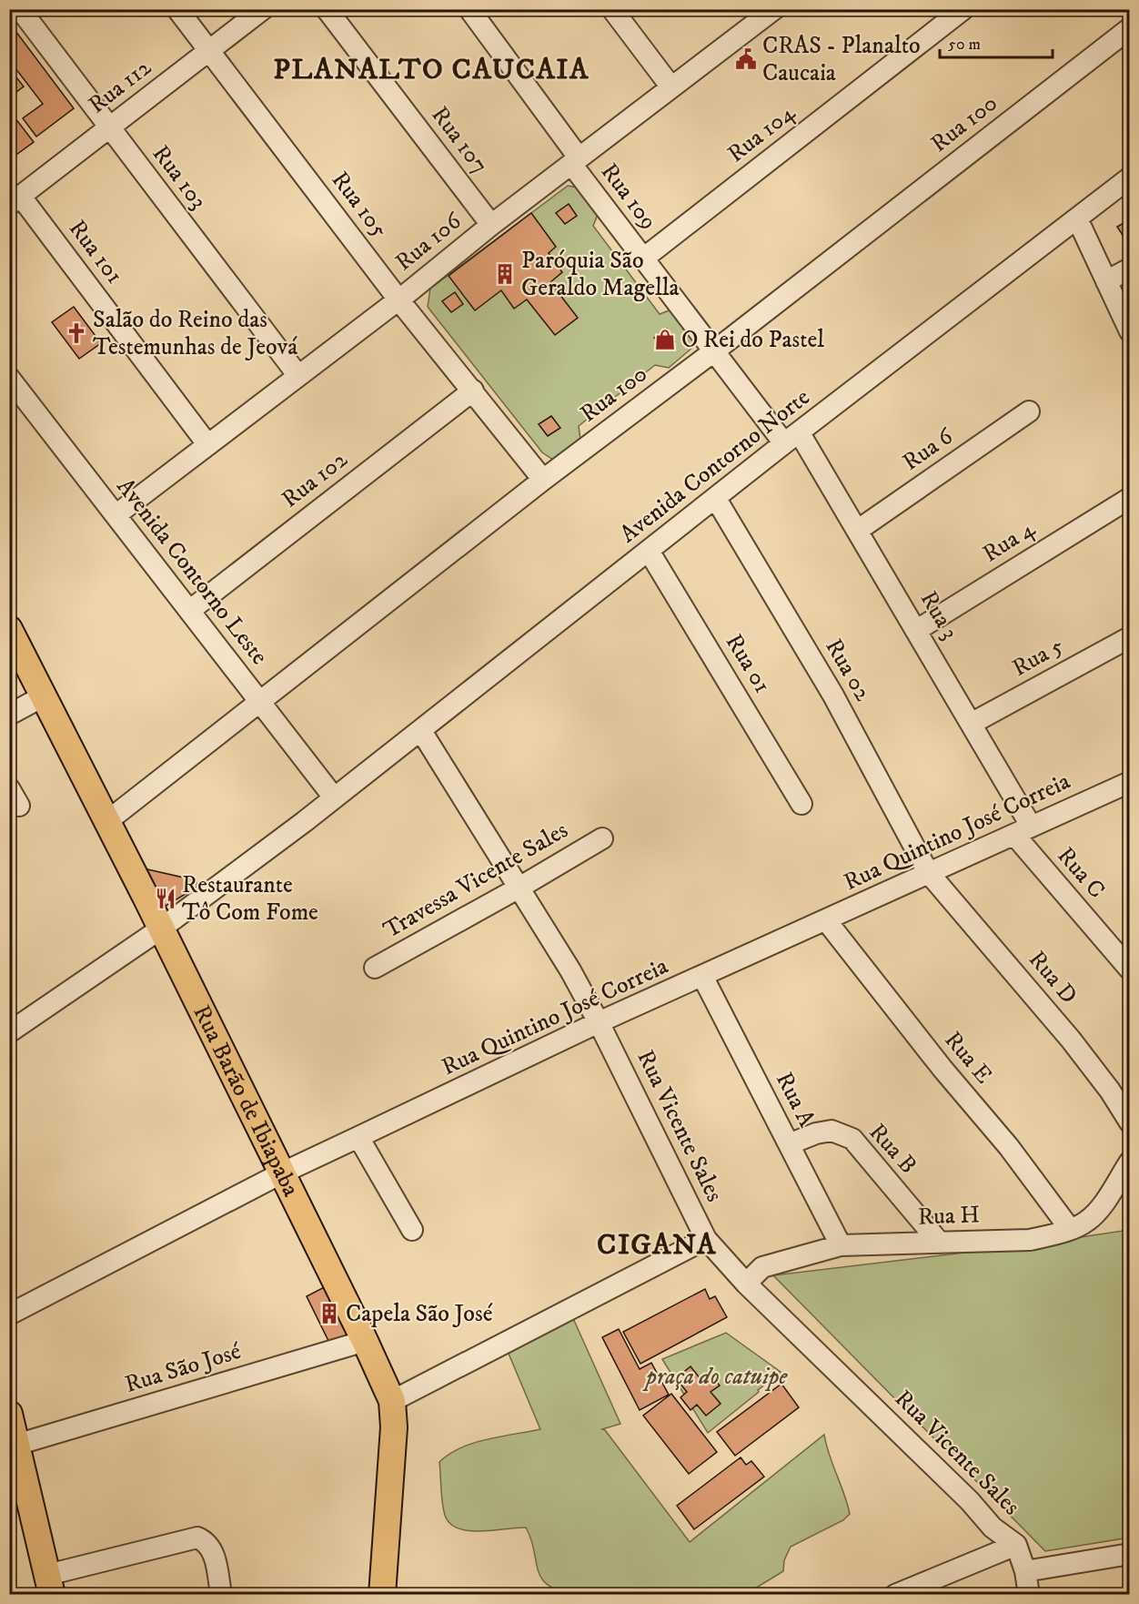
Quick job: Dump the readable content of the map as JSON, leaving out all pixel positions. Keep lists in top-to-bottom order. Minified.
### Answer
{"streets":{"main road":["Rua Barão de Ibiapaba"],"street":["Rua 112","Rua 100","Rua 104","Rua 107","Rua 103","Rua 109","Rua 105","Rua 106","Rua 101","Rua 6","Avenida Contorno Norte","Rua 102","Rua 4","Avenida Contorno Leste","Rua 3","Rua 5","Rua 01","Rua 02","Rua Quintino José Correia","Rua C","Travessa Vicente Sales","Rua D","Rua E","Rua A","Rua Vicente Sales","Rua B","Rua H","Rua São José"]},"crossings":[["Rua 112","Rua 103"],["Rua 112","Rua 105"],["Rua 112","Rua 101"],["Rua 100","Rua 109"],["Rua 100","Rua 105"],["Rua 100","Avenida Contorno Leste"],["Rua 100","Rua Barão de Ibiapaba"],["Rua 104","Rua 109"],["Rua 107","Rua 106"],["Rua 103","Rua 106"],["Rua 109","Rua 106"],["Rua 109","Avenida Contorno Norte"],["Rua 109","Rua 3"],["Rua 105","Rua 106"],["Rua 105","Rua 102"],["Rua 106","Rua 101"],["Rua 106","Avenida Contorno Leste"],["Rua 6","Rua 3"],["Avenida Contorno Norte","Avenida Contorno Leste"],["Avenida Contorno Norte","Rua 3"],["Avenida Contorno Norte","Rua 01"],["Avenida Contorno Norte","Rua 02"],["Avenida Contorno Norte","Rua Barão de Ibiapaba"],["Avenida Contorno Norte","Rua Vicente Sales"],["Rua 102","Avenida Contorno Leste"],["Rua 4","Rua 3"],["Rua 3","Rua 5"],["Rua 3","Rua Quintino José Correia"],["Rua 3","Rua C"],["Rua 02","Rua Quintino José Correia"],["Rua 02","Rua D"],["Rua Quintino José Correia","Rua C"],["Rua Quintino José Correia","Rua D"],["Rua Quintino José Correia","Rua E"],["Rua Quintino José Correia","Rua A"],["Rua Quintino José Correia","Rua Barão de Ibiapaba"],["Rua Quintino José Correia","Rua Vicente Sales"],["Travessa Vicente Sales","Rua Vicente Sales"],["Rua E","Rua H"],["Rua A","Rua B"],["Rua A","Rua H"],["Rua Barão de Ibiapaba","Rua São José"],["Rua Vicente Sales","Rua H"],["Rua B","Rua H"]],"districts":["PLANALTO CAUCAIA","CIGANA"],"parks":["praça do catuipe"],"places":{"public building":["CRAS - Planalto Caucaia"],"building":["Paróquia São Geraldo Magella","Capela São José"],"church":["Salão do Reino das Testemunhas de Jeová"],"shop":["O Rei do Pastel"],"restaurant":["Restaurante Tô Com Fome"]},"scale_bar":"50 m"}
